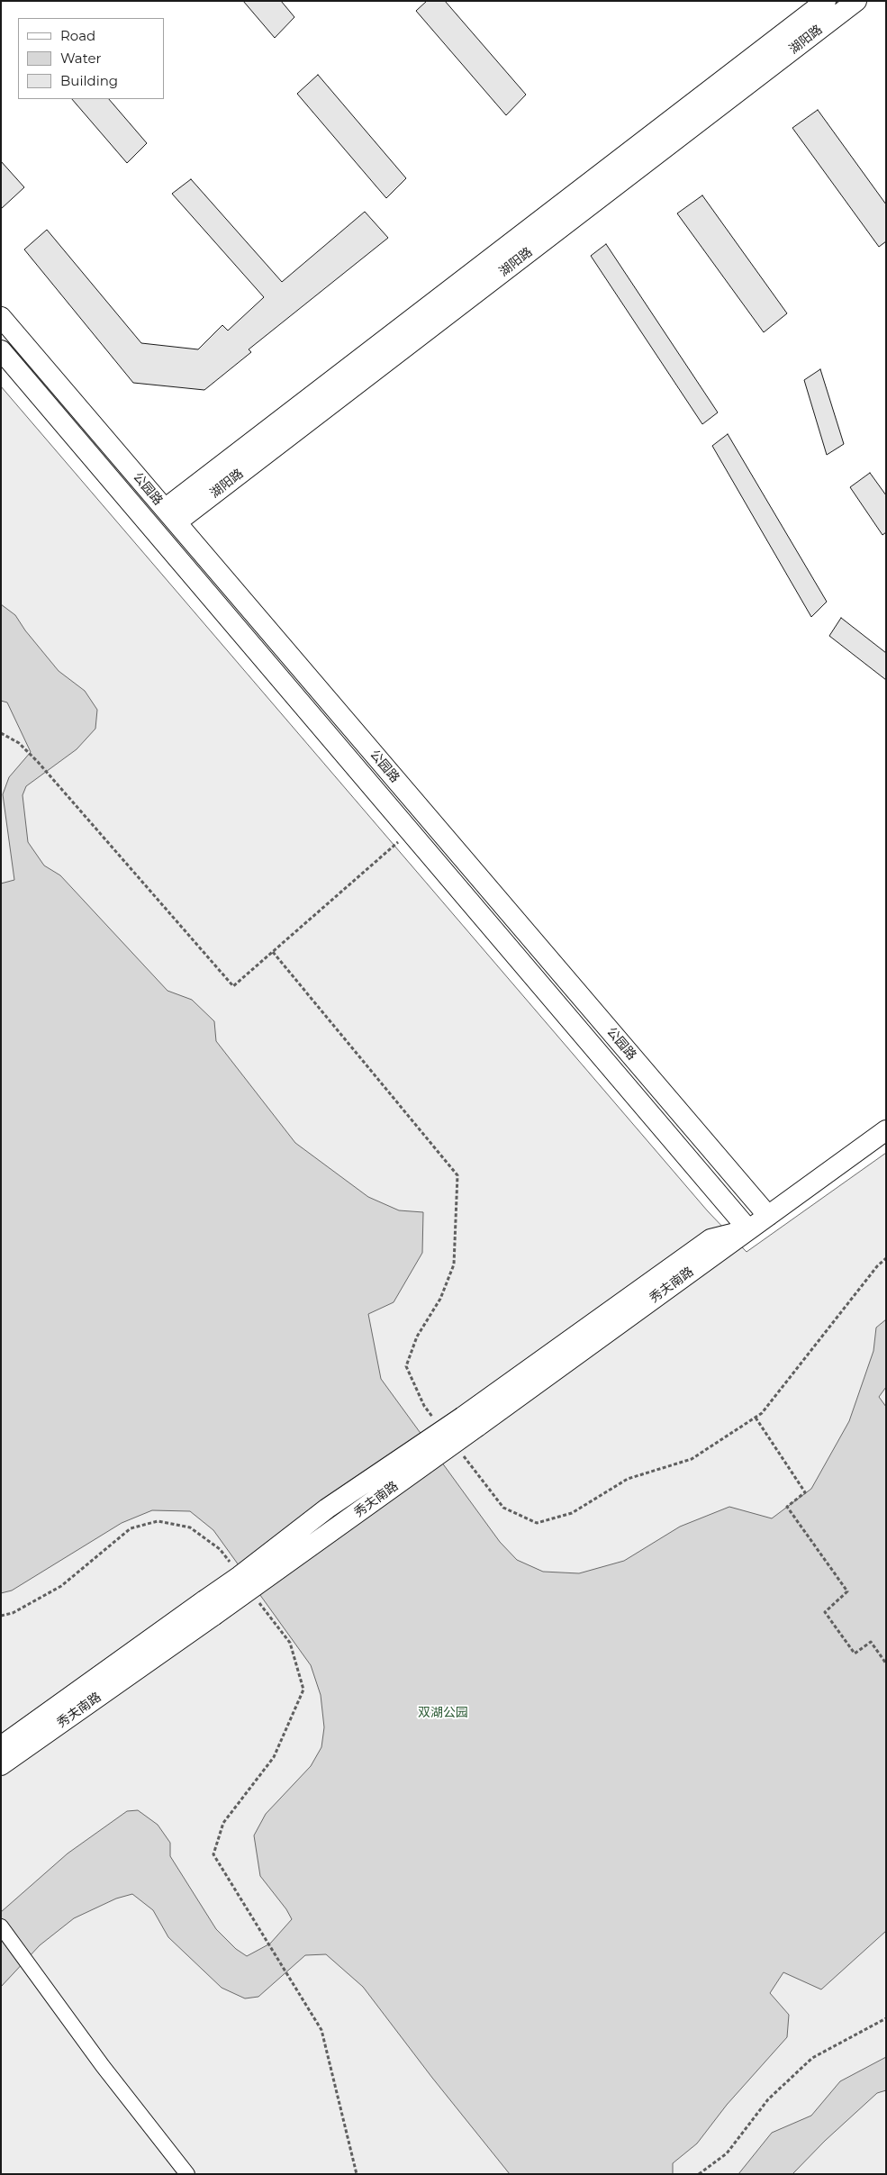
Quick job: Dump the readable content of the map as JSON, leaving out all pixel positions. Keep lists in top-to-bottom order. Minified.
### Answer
{"streets":{"street":["湖阳路","公园路","秀夫南路"]},"crossings":[["湖阳路","公园路"],["公园路","秀夫南路"]],"parks":["双湖公园"],"legend":["Road","Water","Building"]}
